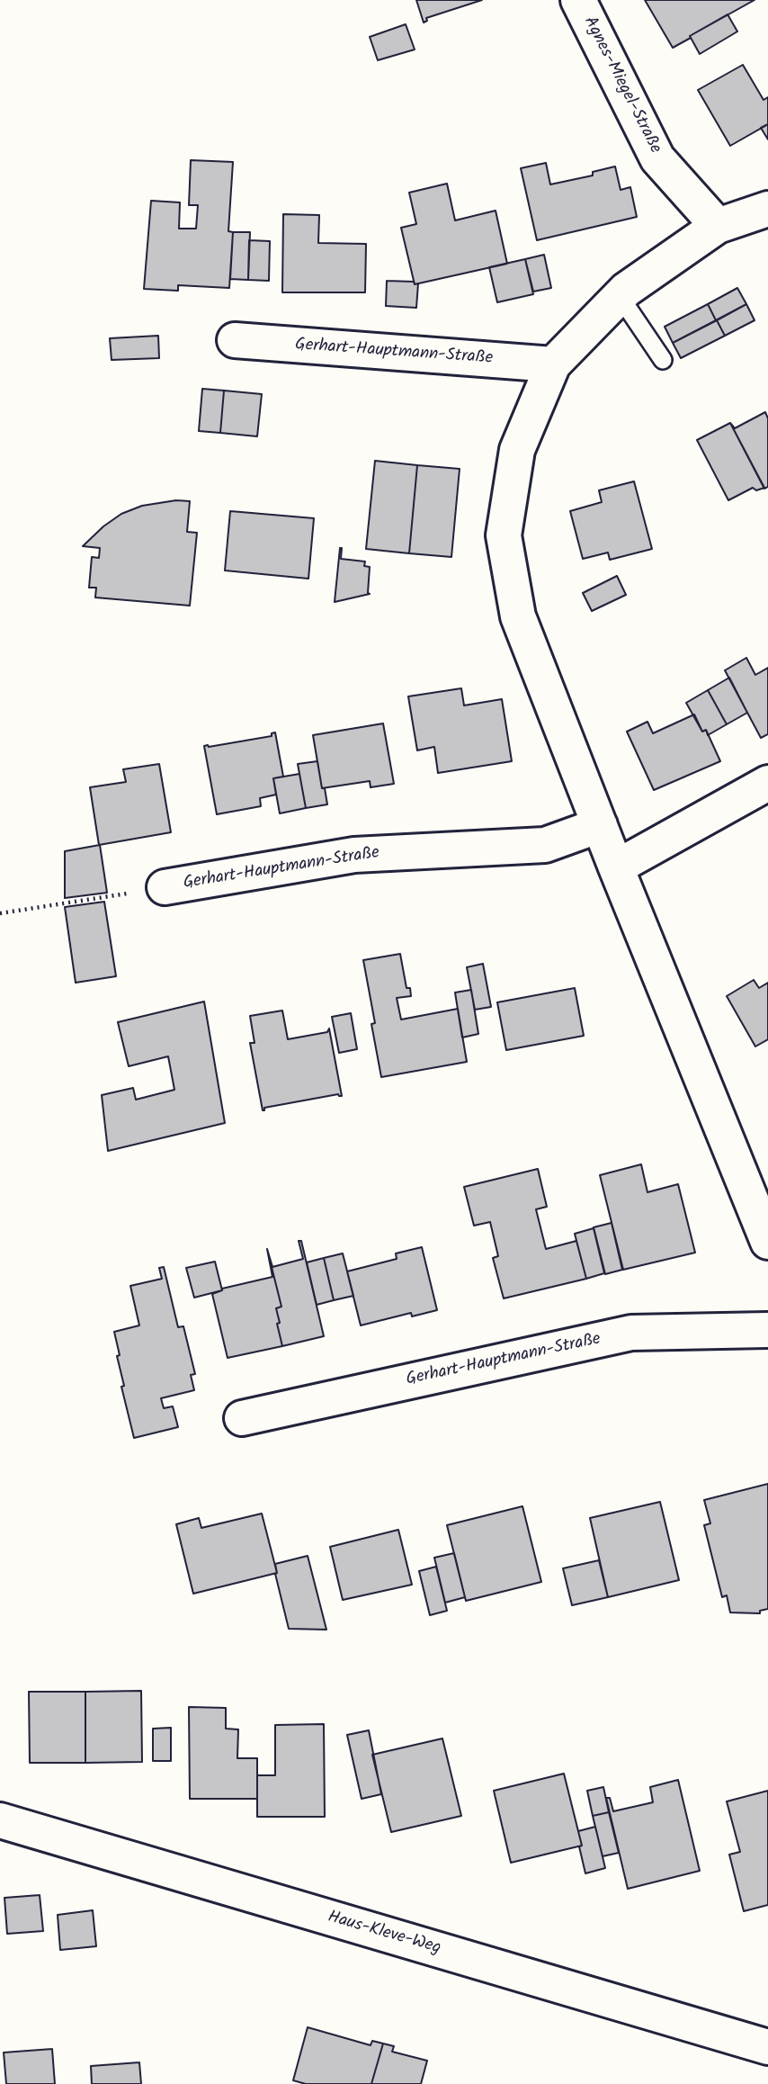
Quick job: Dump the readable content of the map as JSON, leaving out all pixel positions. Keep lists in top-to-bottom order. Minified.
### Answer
{"streets":{"street":["Agnes-Miegel-Straße","Gerhart-Hauptmann-Straße","Haus-Kleve-Weg"]}}
